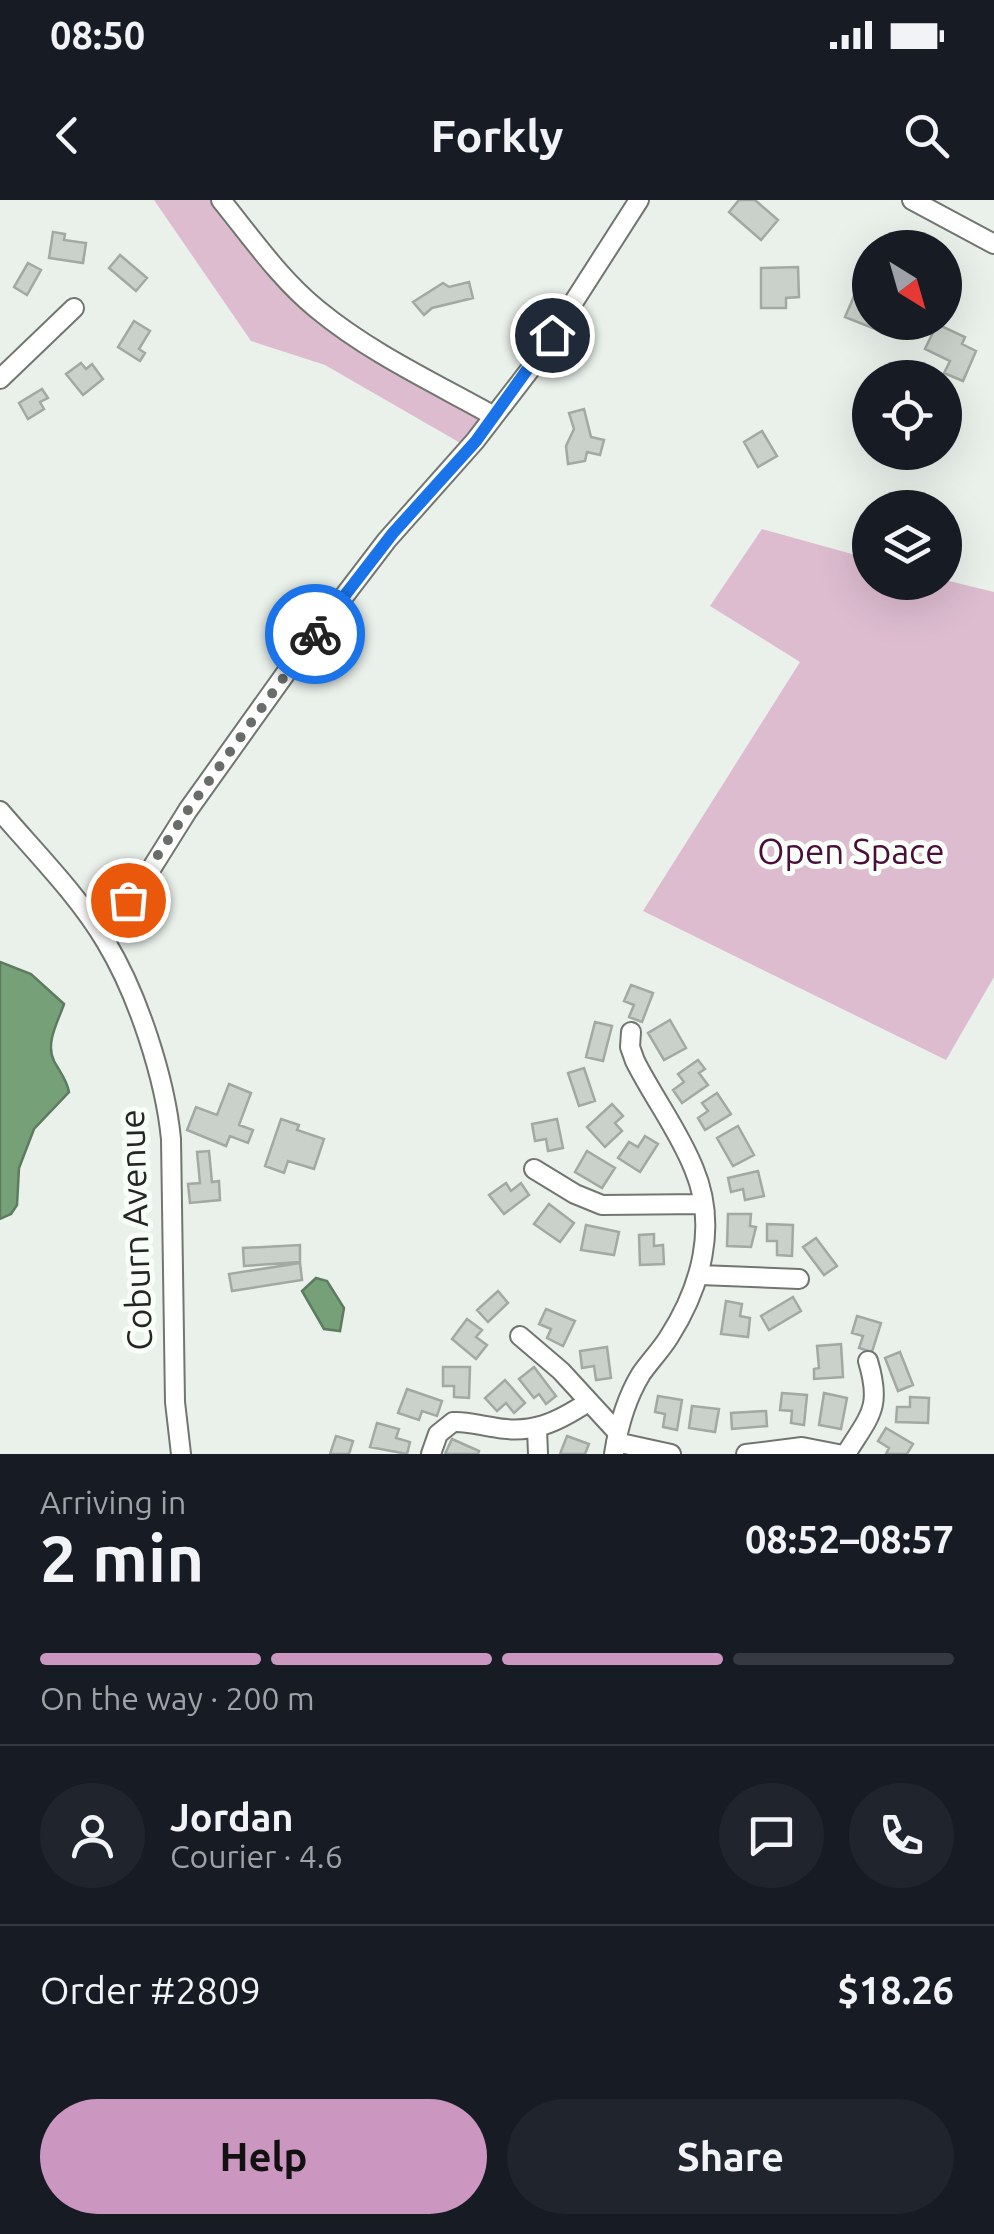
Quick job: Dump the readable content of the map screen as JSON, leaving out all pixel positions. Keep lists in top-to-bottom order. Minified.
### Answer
{"streets":{"street":["Coburn Avenue"]},"parks":["Open Space"],"north":"bottom right","page":{"status":"08:50","header":"Forkly","heading":["2 min","Arriving in","08:52–08:57"],"panel":["Jordan","Courier · 4.6","Order #2809","$18.26"],"bar":"On the way · 200 m","buttons":["Help","Share"]}}
